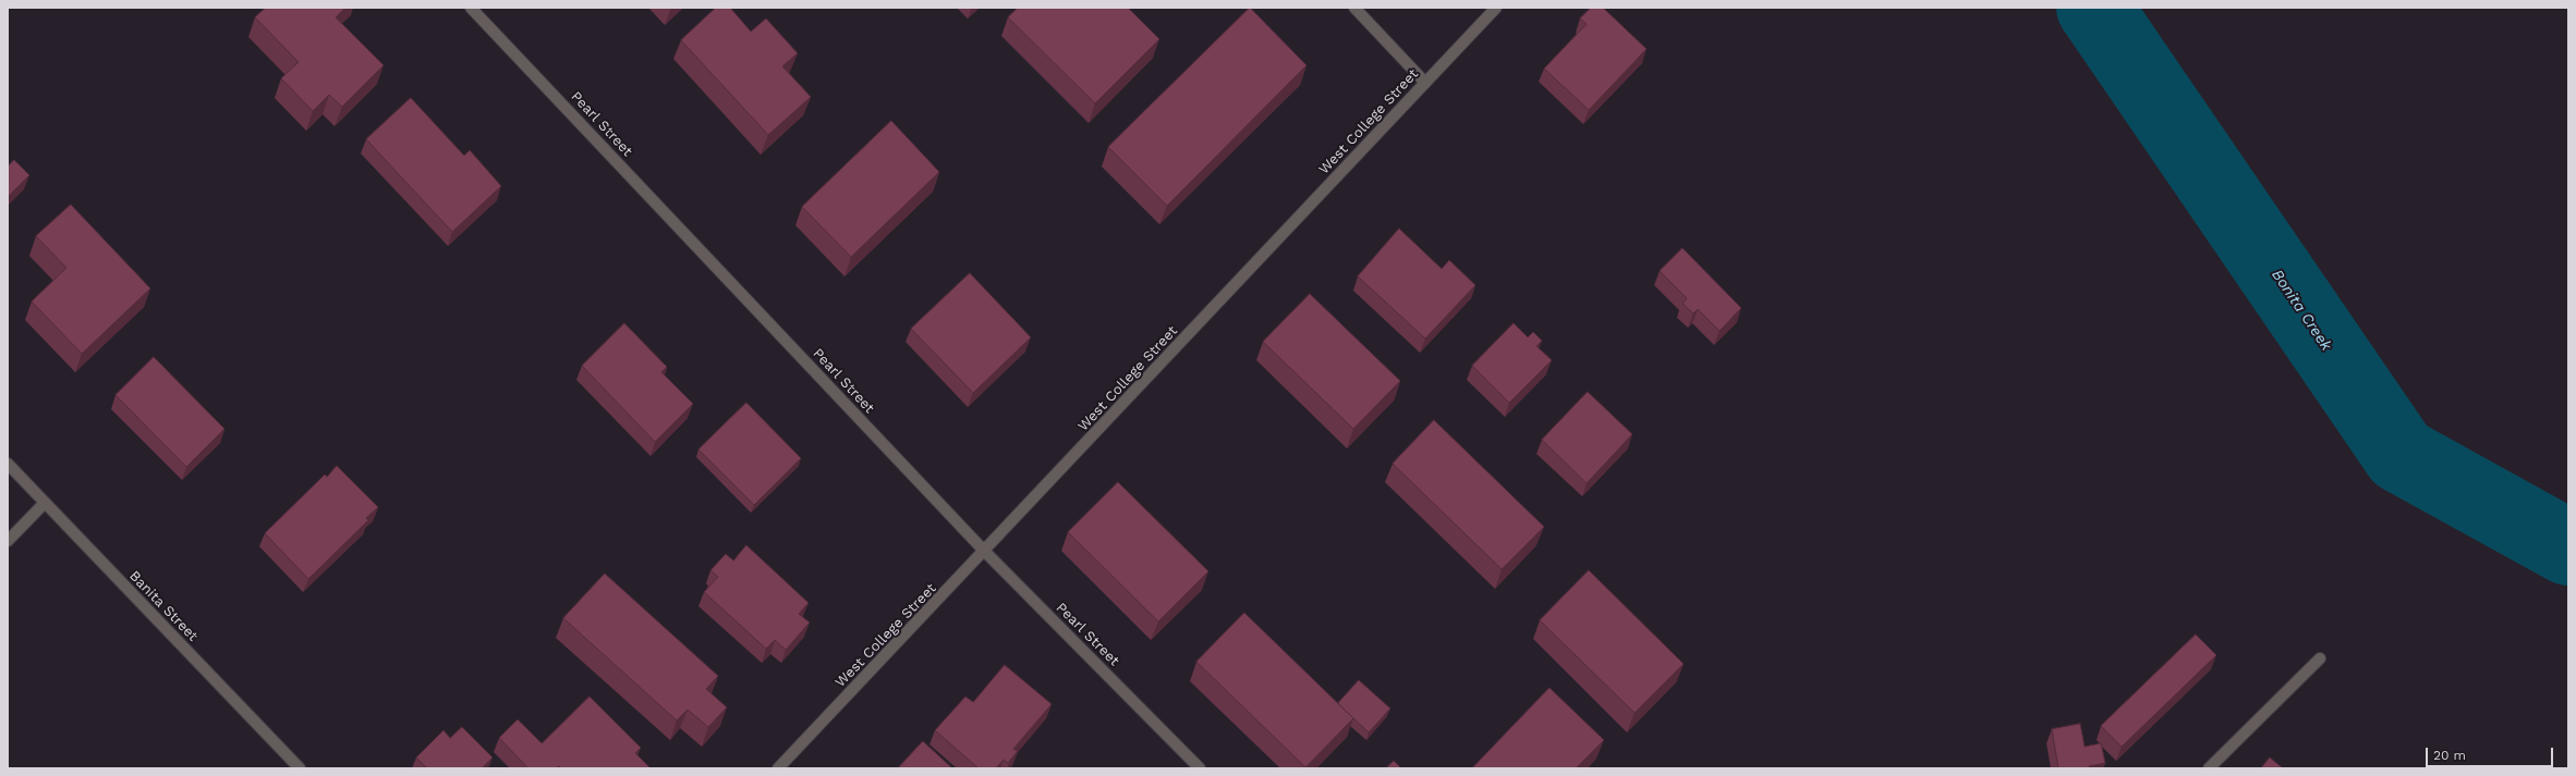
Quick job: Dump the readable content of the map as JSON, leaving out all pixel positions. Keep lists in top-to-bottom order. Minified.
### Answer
{"streets":{"street":["West College Street","Pearl Street","Banita Street"]},"crossings":[["West College Street","Pearl Street"]],"water":["Bonita Creek"],"scale_bar":"20 m"}
